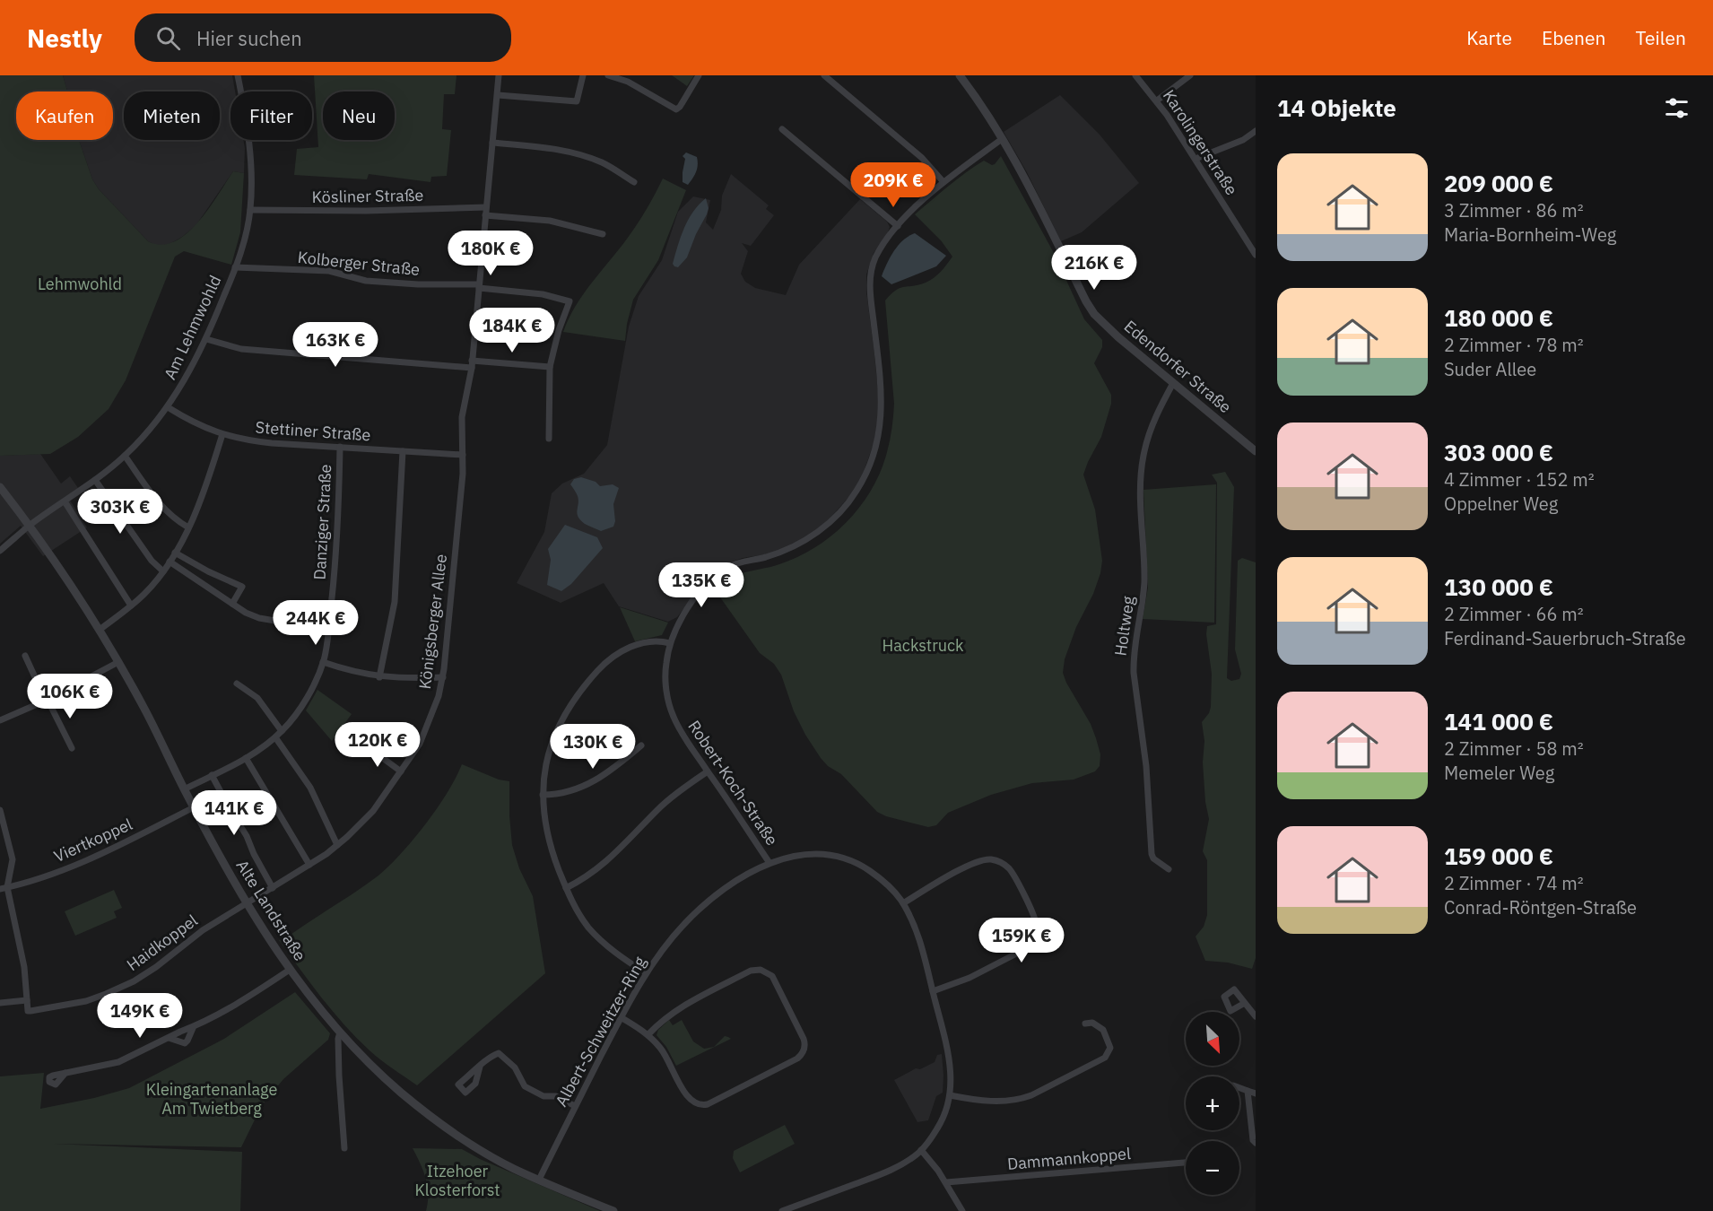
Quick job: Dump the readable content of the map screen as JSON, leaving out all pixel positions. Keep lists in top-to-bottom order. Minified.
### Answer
{"streets":{"street":["Karolingerstraße","Kösliner Straße","Kolberger Straße","Am Lehmwohld","Edendorfer Straße","Stettiner Straße","Danziger Straße","Königsberger Allee","Holtweg","Robert-Koch-Straße","Viertkoppel","Alte Landstraße","Haidkoppel","Albert-Schweitzer-Ring","Dammannkoppel"]},"crossings":[["Kösliner Straße","Am Lehmwohld"],["Kösliner Straße","Königsberger Allee"],["Kolberger Straße","Am Lehmwohld"],["Kolberger Straße","Königsberger Allee"],["Am Lehmwohld","Stettiner Straße"],["Am Lehmwohld","Alte Landstraße"],["Edendorfer Straße","Holtweg"],["Edendorfer Straße","Robert-Koch-Straße"],["Stettiner Straße","Danziger Straße"],["Stettiner Straße","Königsberger Allee"],["Danziger Straße","Alte Landstraße"],["Königsberger Allee","Alte Landstraße"],["Königsberger Allee","Haidkoppel"],["Robert-Koch-Straße","Albert-Schweitzer-Ring"],["Viertkoppel","Alte Landstraße"],["Alte Landstraße","Haidkoppel"],["Alte Landstraße","Albert-Schweitzer-Ring"]],"parks":["Lehmwohld","Hackstruck","Kleingartenanlage Am Twietberg","Itzehoer Klosterforst"],"north":"bottom right","page":{"header":"Nestly","search":"Hier suchen","nav":["Karte","Ebenen","Teilen"],"heading":"14 Objekte","chip":["Kaufen","Mieten","Filter","Neu"],"list":[{"name":"209 000 €","note":"3 Zimmer · 86 m² · Maria-Bornheim-Weg"},{"name":"180 000 €","note":"2 Zimmer · 78 m² · Suder Allee"},{"name":"303 000 €","note":"4 Zimmer · 152 m² · Oppelner Weg"},{"name":"130 000 €","note":"2 Zimmer · 66 m² · Ferdinand-Sauerbruch-Straße"},{"name":"141 000 €","note":"2 Zimmer · 58 m² · Memeler Weg"},{"name":"159 000 €","note":"2 Zimmer · 74 m² · Conrad-Röntgen-Straße"}],"price":["209K €","180K €","216K €","184K €","163K €","303K €","135K €","244K €","106K €","120K €","130K €","141K €","159K €","149K €"],"map_buttons":["+","−"]}}
